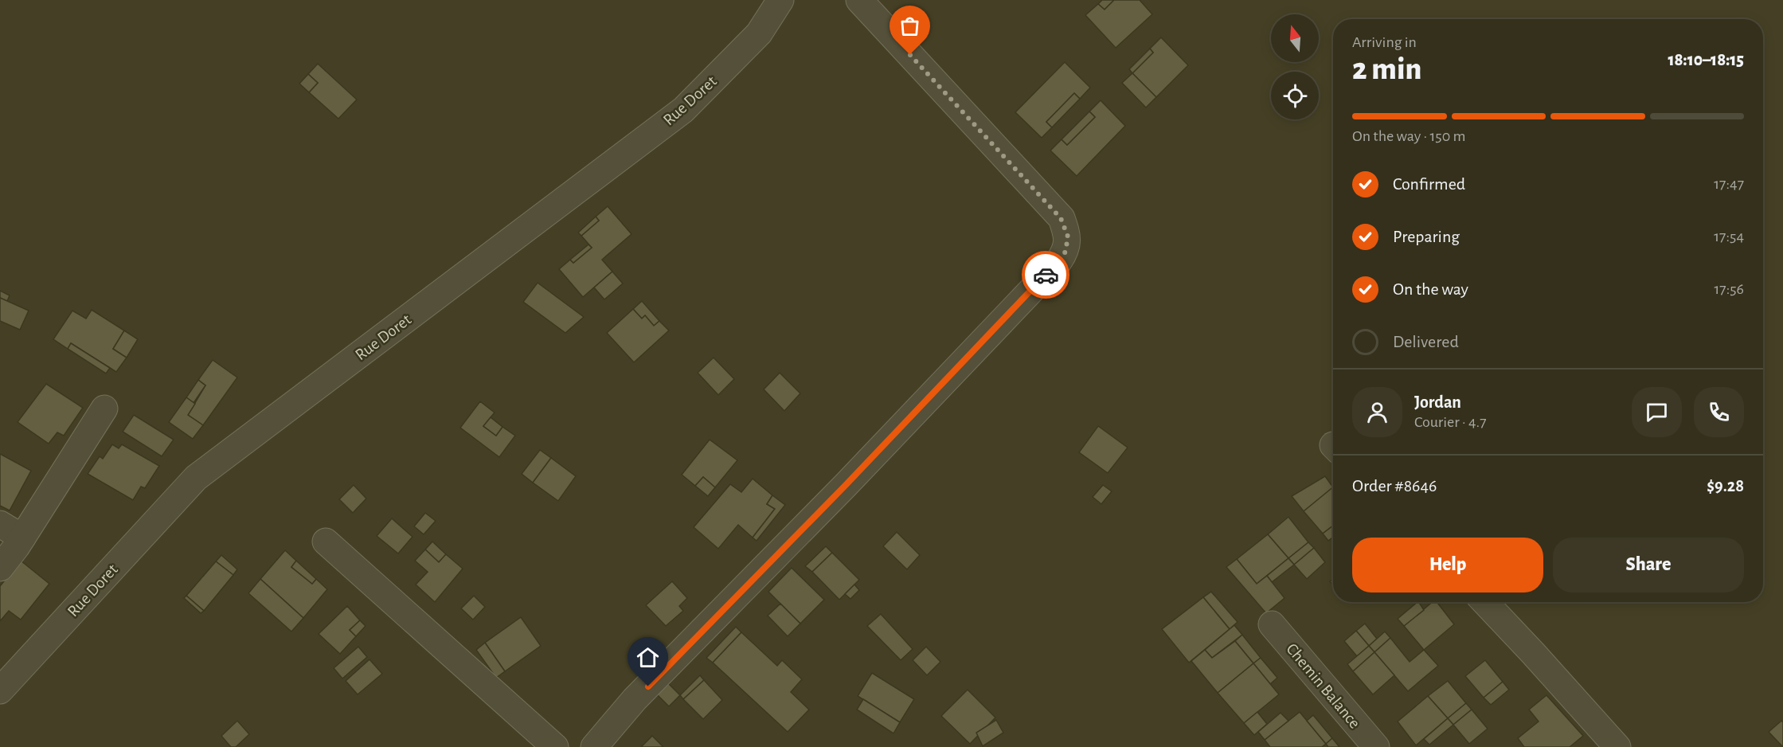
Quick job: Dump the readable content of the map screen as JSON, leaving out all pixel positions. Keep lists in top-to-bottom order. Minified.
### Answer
{"streets":{"street":["Rue Doret","Chemin Balance"]},"north":"top","page":{"heading":["2 min","Arriving in","18:10–18:15"],"panel":["Jordan","Courier · 4.7","Order #8646","$9.28"],"bar":"On the way · 150 m","list":[["Confirmed","17:47"],["Preparing","17:54"],["On the way","17:56"],"Delivered"],"buttons":["Help","Share"]}}
